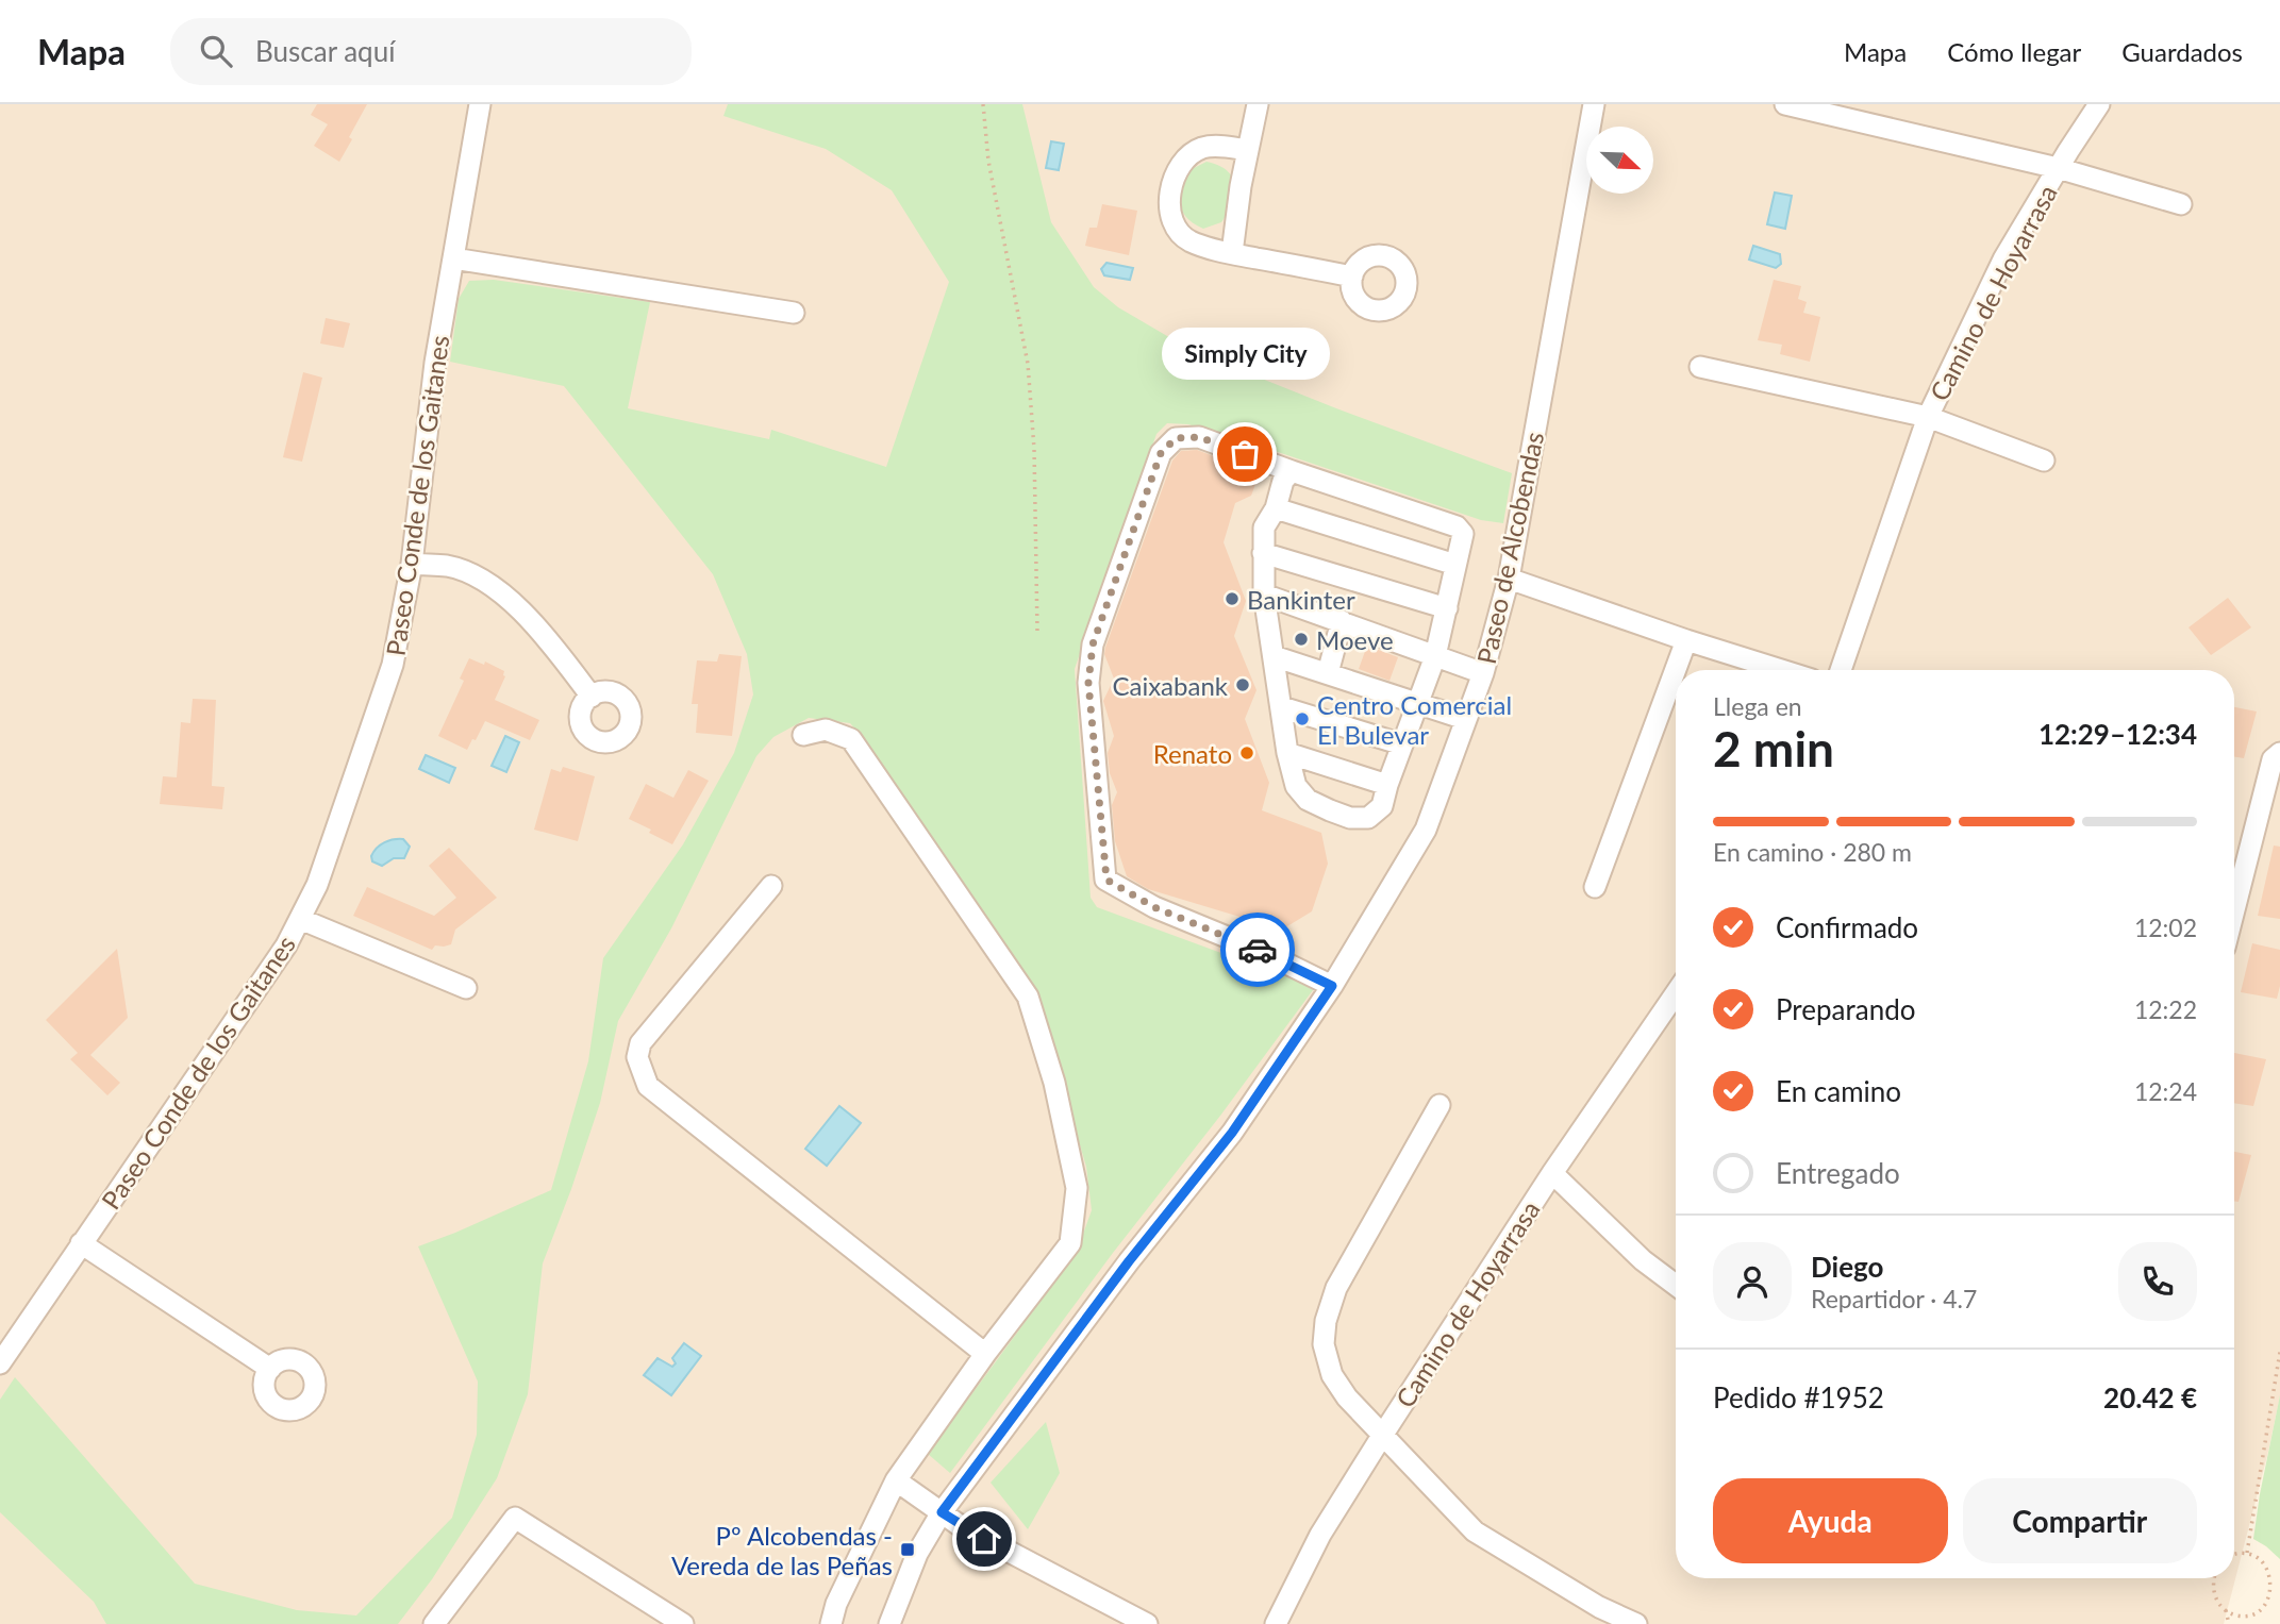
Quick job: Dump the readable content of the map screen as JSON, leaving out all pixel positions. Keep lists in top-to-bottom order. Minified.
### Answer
{"streets":{"street":["Camino de Hoyarrasa","Paseo Conde de los Gaitanes","Paseo de Alcobendas"]},"places":{"other":["Simply City","Bankinter","Moeve","Caixabank","Centro Comercial El Bulevar","Renato"],"transit":["Pº Alcobendas - Vereda de las Peñas"]},"north":"bottom right","page":{"header":"Mapa","search":"Buscar aquí","nav":["Mapa","Cómo llegar","Guardados"],"bubble":"Simply City","heading":["2 min","Llega en","12:29–12:34"],"panel":["Diego","Repartidor · 4.7","Pedido #1952","20.42 €"],"bar":"En camino · 280 m","list":[["Confirmado","12:02"],["Preparando","12:22"],["En camino","12:24"],"Entregado"],"buttons":["Ayuda","Compartir"]}}
